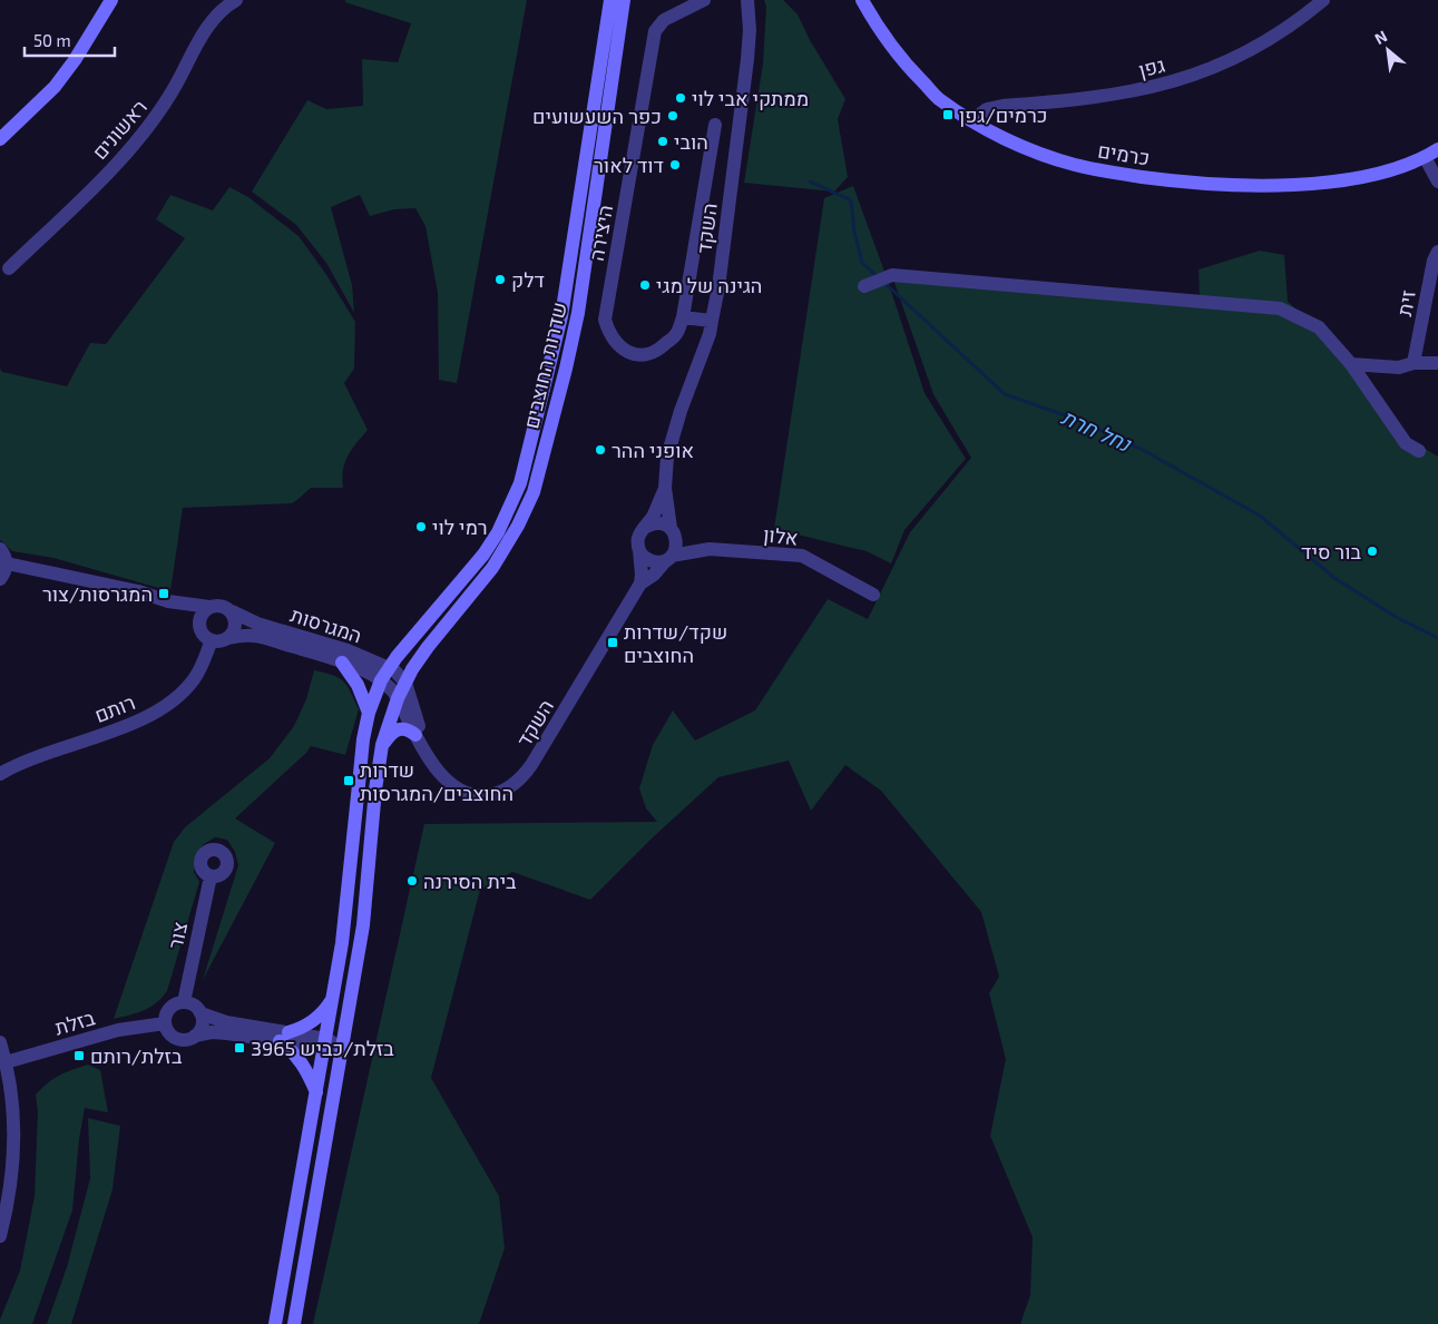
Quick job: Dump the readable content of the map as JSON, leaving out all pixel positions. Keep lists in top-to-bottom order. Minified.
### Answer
{"streets":{"main road":["כרמים","שדרות החוצבים"],"street":["גפן","ראשונים","השקד","היצירה","זית","אלון","המגרסות","רותם","צור","בזלת"]},"crossings":[["גפן","כרמים"],["השקד","שדרות החוצבים"],["השקד","אלון"],["השקד","המגרסות"],["שדרות החוצבים","המגרסות"],["המגרסות","רותם"],["צור","בזלת"]],"water":["נחל חרת"],"places":{"other":["ממתקי אבי לוי","כפר השעשועים","הובי","דוד לאור","דלק","הגינה של מגי","אופני ההר","רמי לוי","בור סיד","בית הסירנה"],"transit":["כרמים/גפן","המגרסות/צור","שקד/שדרות החוצבים","שדרות החוצבים/המגרסות","בזלת/כביש 3965","בזלת/רותם"]},"scale_bar":"50 m","north":"top left"}
